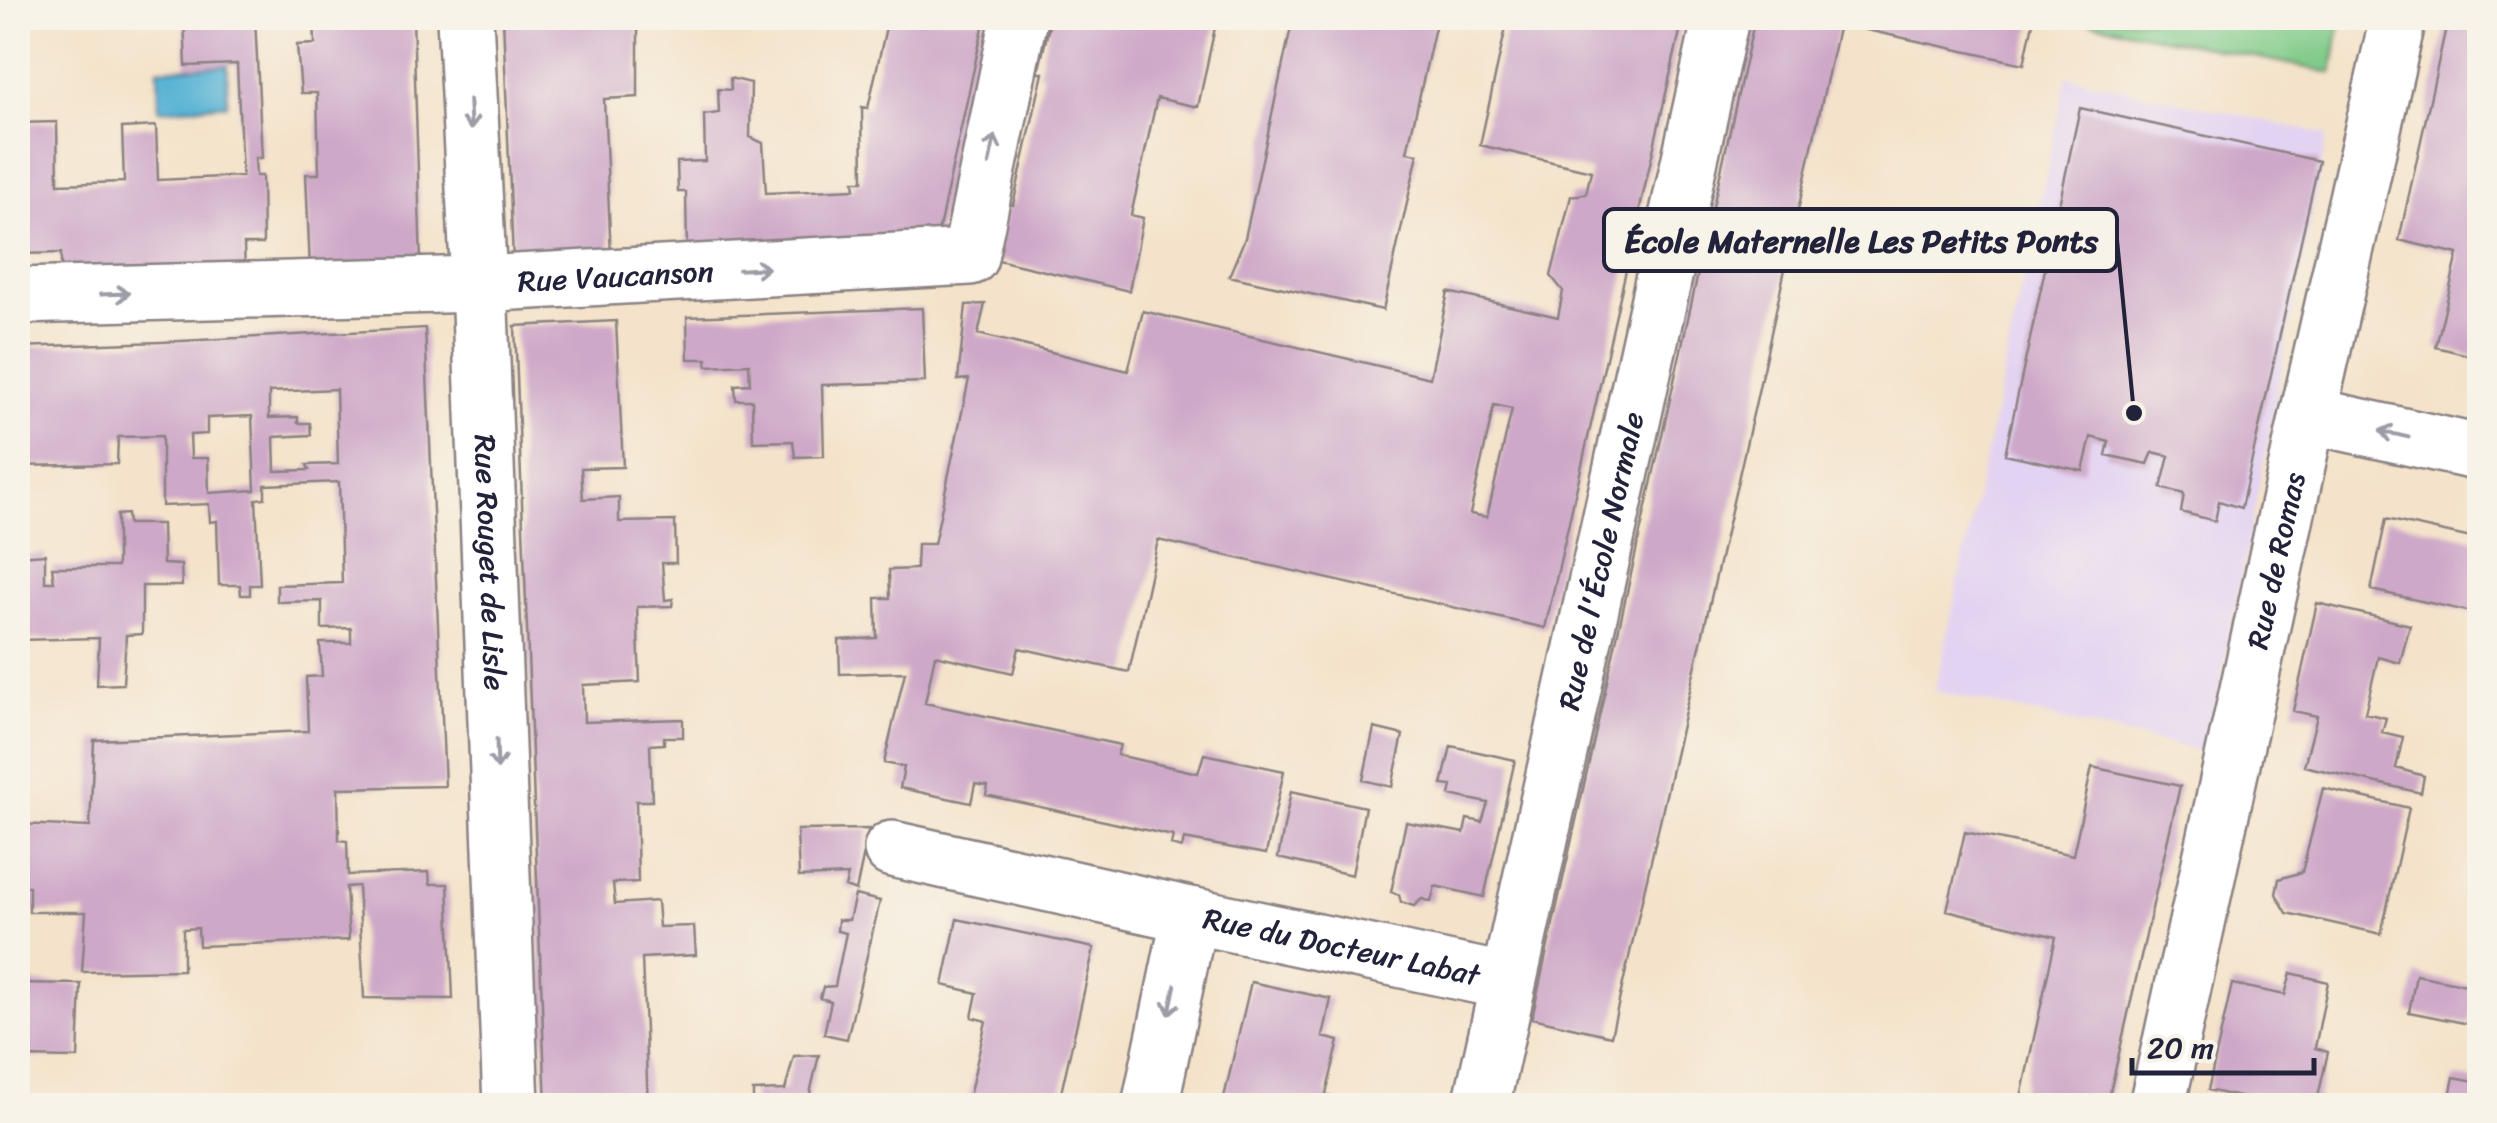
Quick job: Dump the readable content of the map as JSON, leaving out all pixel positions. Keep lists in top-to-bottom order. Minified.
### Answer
{"streets":{"street":["Rue Vaucanson","Rue Rouget de Lisle","Rue de Romas","Rue de l'École Normale","Rue du Docteur Labat"]},"crossings":[["Rue Vaucanson","Rue Rouget de Lisle"],["Rue de l'École Normale","Rue du Docteur Labat"]],"one_way":["Rue Vaucanson","Rue Rouget de Lisle","Rue du Docteur Labat"],"places":["École Maternelle Les Petits Ponts"],"scale_bar":"20 m"}
